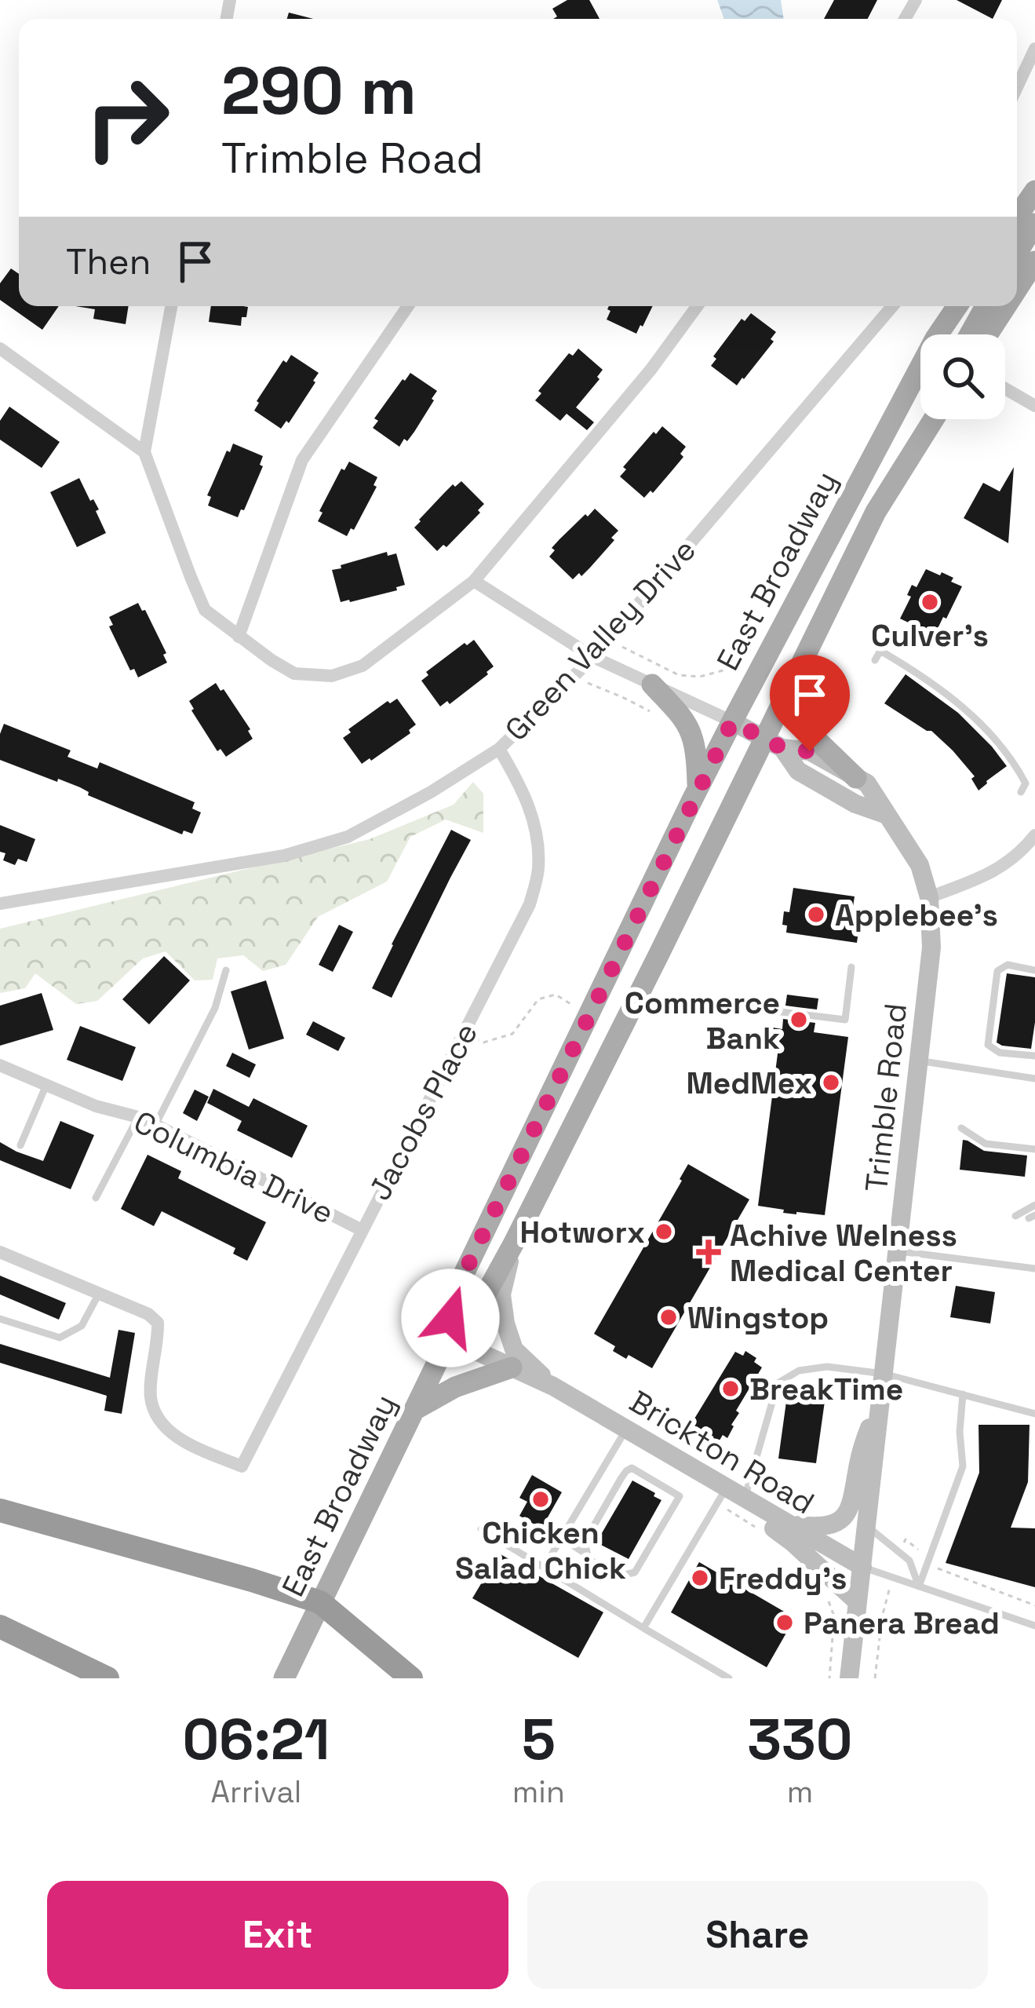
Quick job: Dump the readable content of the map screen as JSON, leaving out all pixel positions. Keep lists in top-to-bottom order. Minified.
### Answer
{"streets":{"main road":["East Broadway"],"street":["Green Valley Drive","Trimble Road","Jacobs Place","Columbia Drive","Brickton Road"]},"crossings":[["East Broadway","Trimble Road"],["East Broadway","Brickton Road"],["Green Valley Drive","Jacobs Place"],["Trimble Road","Brickton Road"],["Jacobs Place","Columbia Drive"]],"places":{"other":["Culver's","Applebee's","Commerce Bank","MedMex","Hotworx","Wingstop","BreakTime","Chicken Salad Chick","Freddy's","Panera Bread"],"health":["Achive Welness Medical Center"]},"page":{"turn":["290 m","Trimble Road"],"then":"Then","eta":["06:21","Arrival","5","min","330","m"],"buttons":["Exit","Share"]}}
